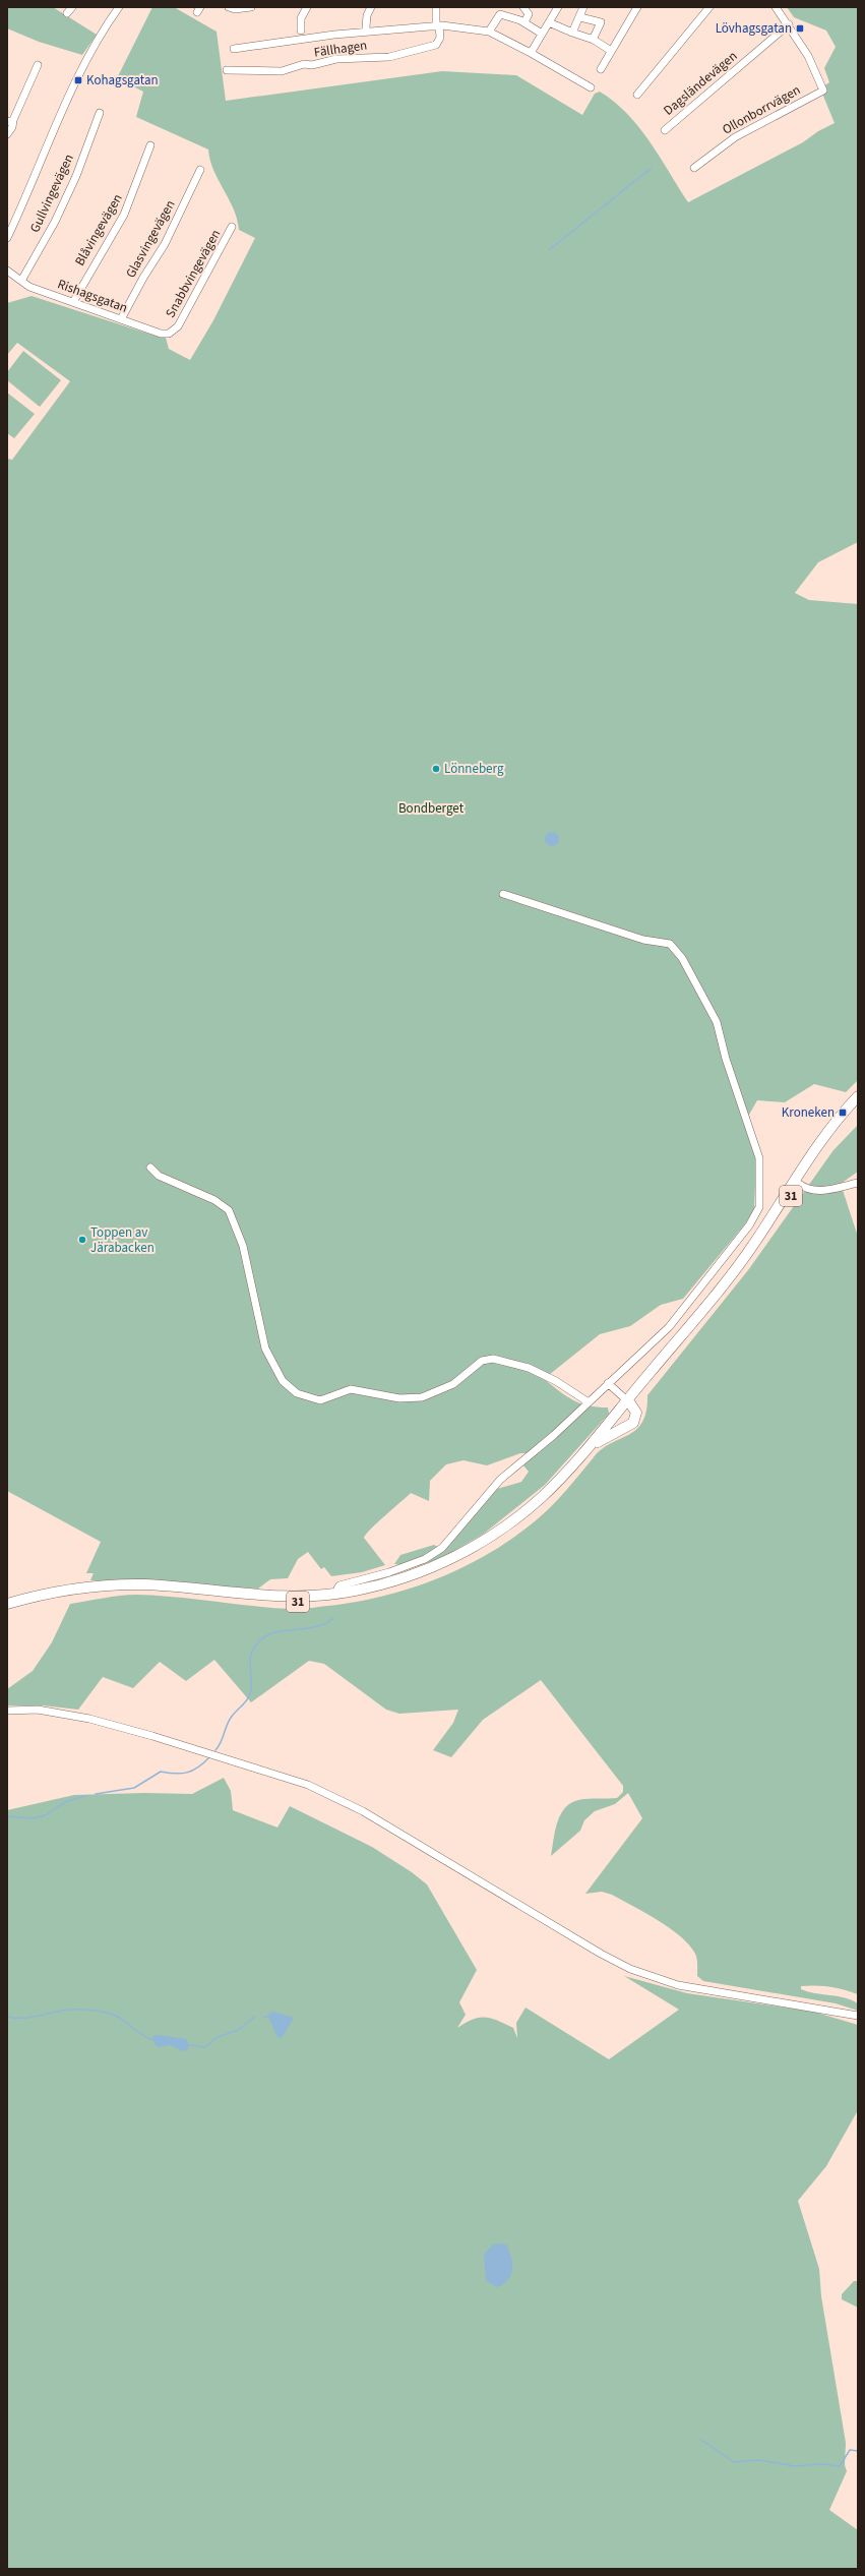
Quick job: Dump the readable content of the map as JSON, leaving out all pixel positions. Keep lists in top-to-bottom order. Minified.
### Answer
{"streets":{"highway":["31"],"street":["Fällhagen","Dagsländevägen","Ollonborrvägen","Gullvingevägen","Blåvingevägen","Glasvingevägen","Snabbvingevägen","Rishagsgatan"]},"crossings":[["Dagsländevägen","Ollonborrvägen"],["Gullvingevägen","Rishagsgatan"],["Blåvingevägen","Rishagsgatan"],["Glasvingevägen","Rishagsgatan"],["Snabbvingevägen","Rishagsgatan"]],"parks":["Bondberget"],"places":{"transit":["Lövhagsgatan","Kohagsgatan","Kroneken"],"other":["Lönneberg","Toppen av Järabacken"]}}
